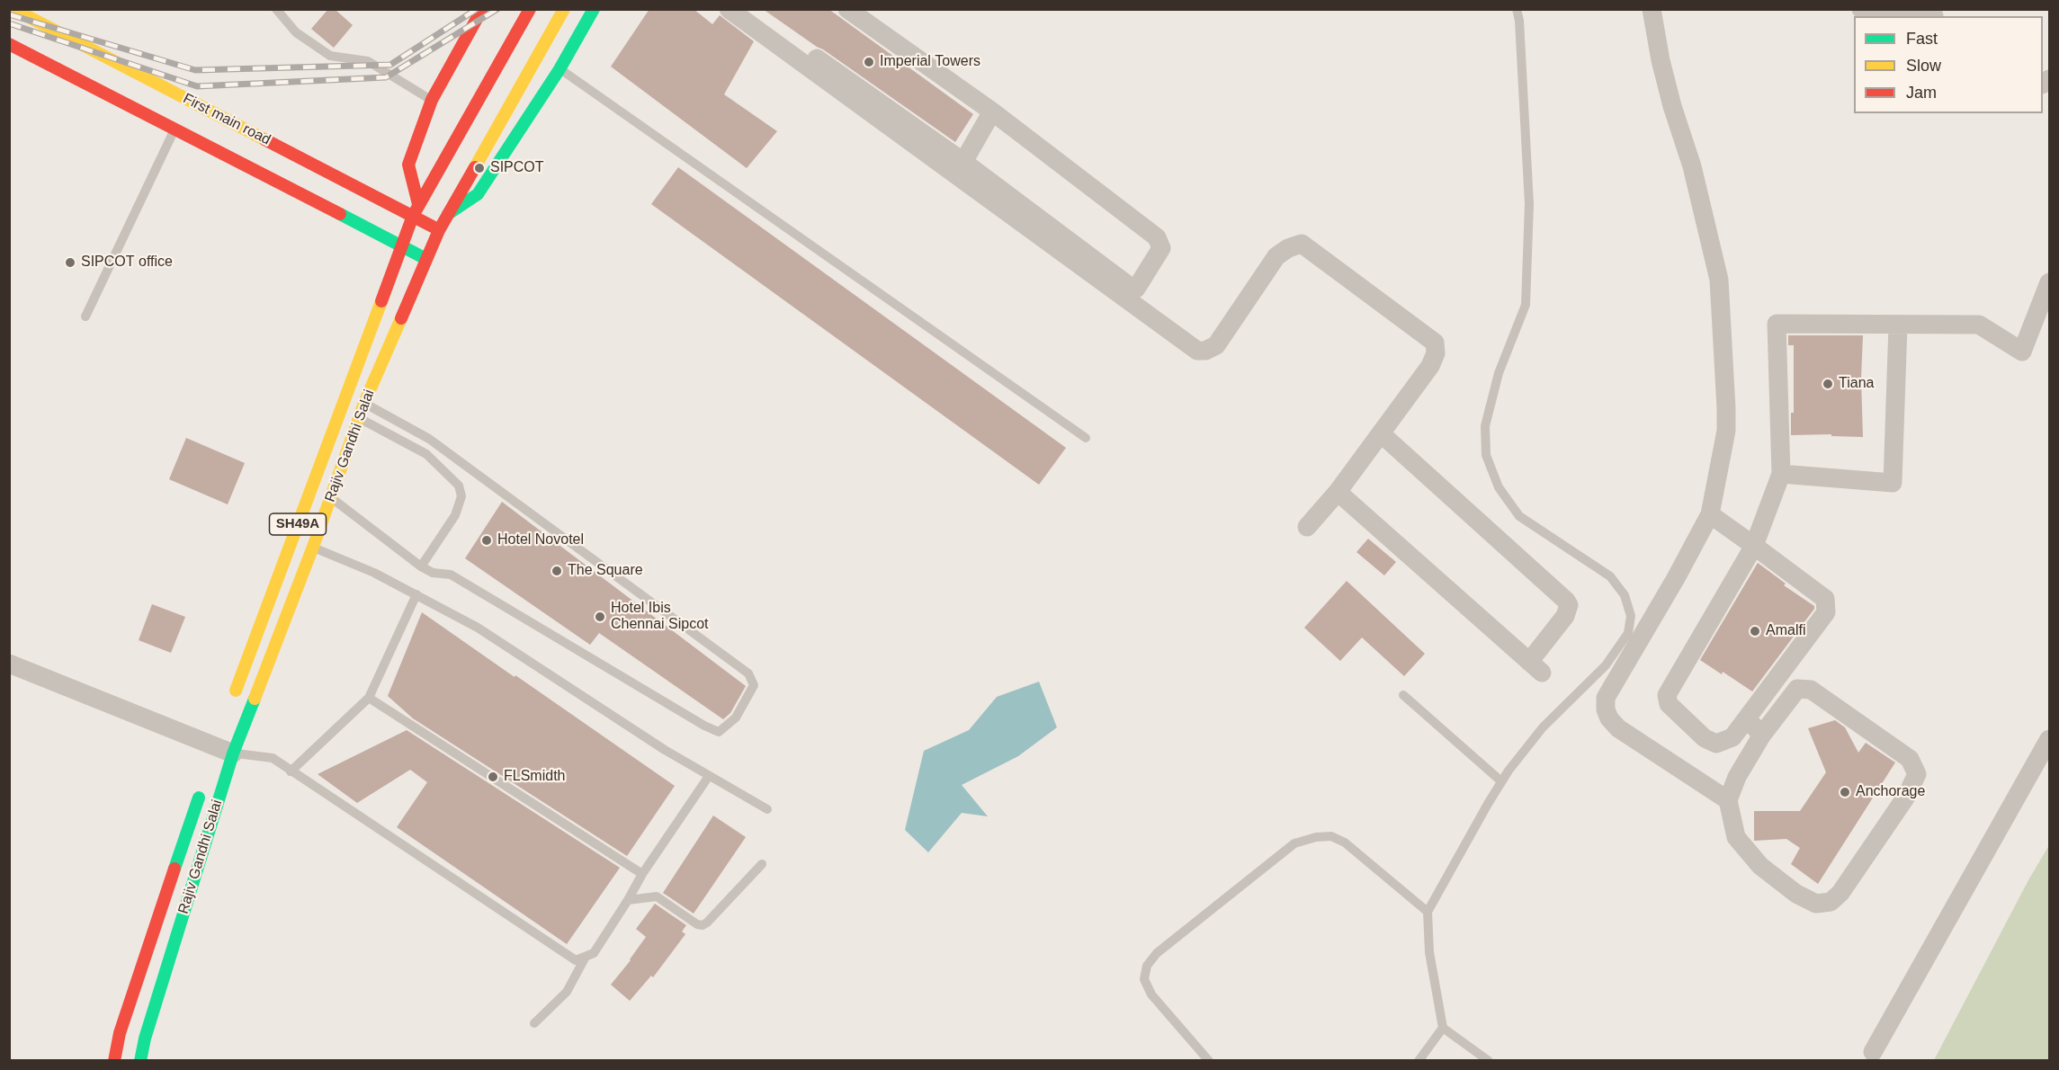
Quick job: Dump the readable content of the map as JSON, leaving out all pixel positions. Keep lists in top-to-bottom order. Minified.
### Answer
{"streets":{"main road":["First main road","Rajiv Gandhi Salai","SH49A"]},"crossings":[["First main road","Rajiv Gandhi Salai"]],"places":["Imperial Towers","SIPCOT","SIPCOT office","Tiana","Hotel Novotel","The Square","Hotel Ibis Chennai Sipcot","Amalfi","FLSmidth","Anchorage"],"legend":["Fast","Slow","Jam"]}
